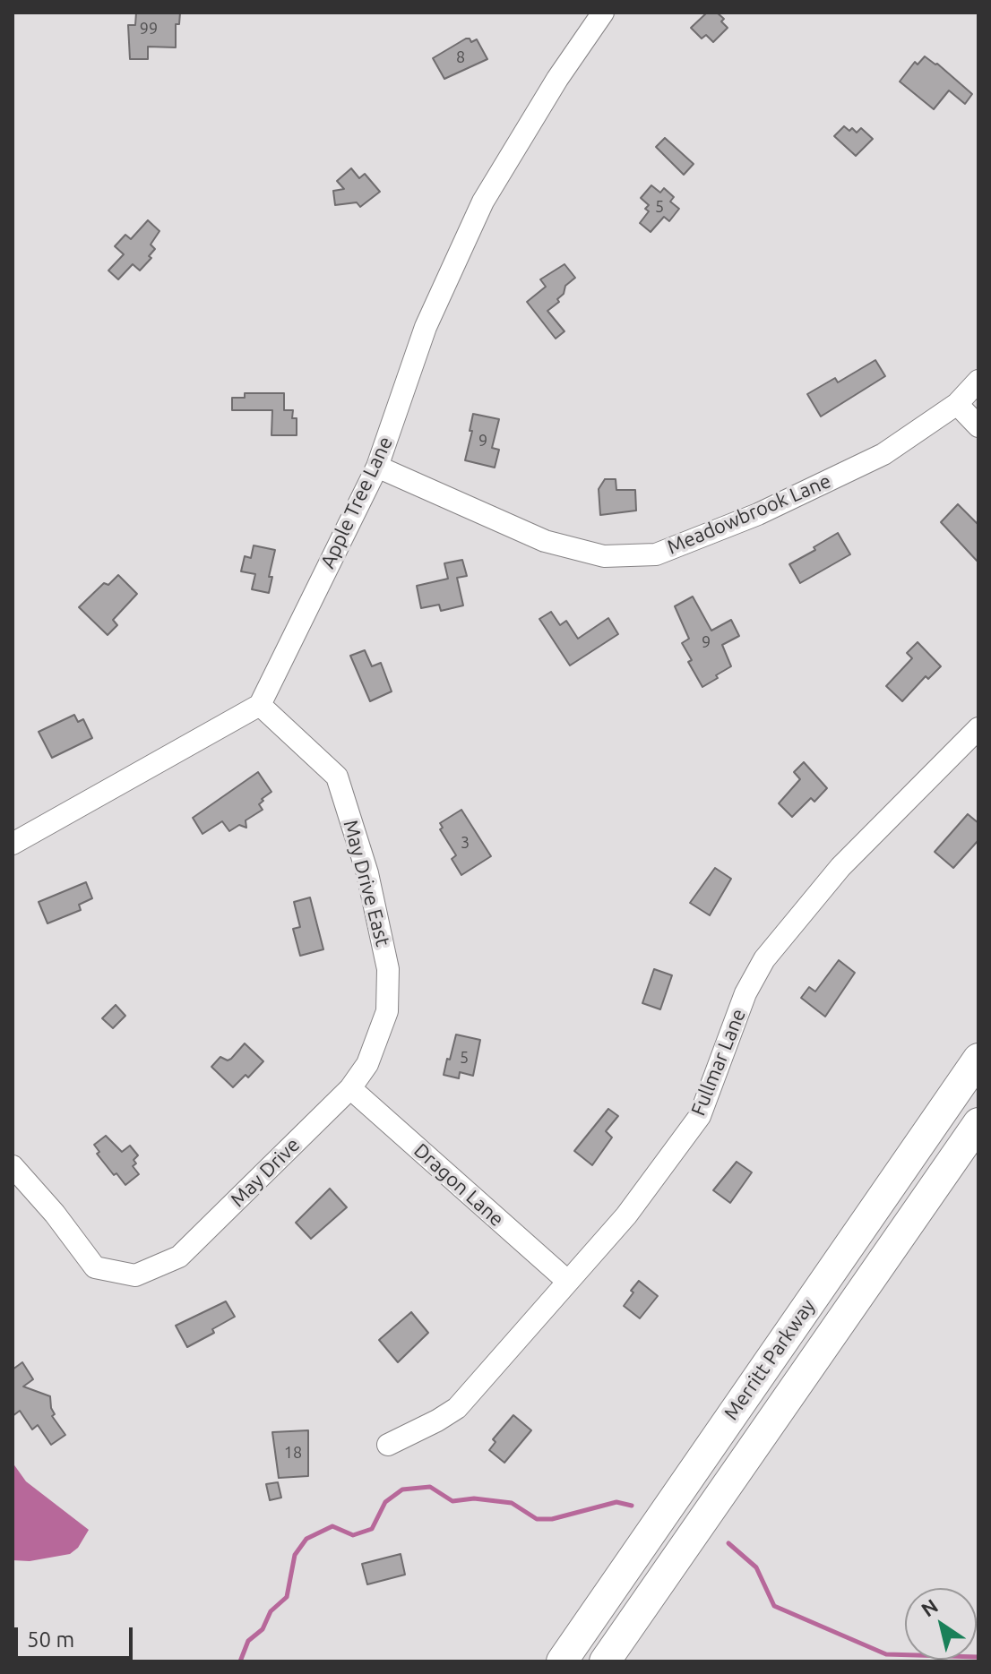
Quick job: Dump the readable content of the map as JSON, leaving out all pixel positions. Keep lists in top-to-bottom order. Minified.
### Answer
{"streets":{"highway":["Merritt Parkway"],"street":["Apple Tree Lane","Meadowbrook Lane","May Drive East","Fullmar Lane","May Drive","Dragon Lane"]},"crossings":[["Apple Tree Lane","Meadowbrook Lane"],["Apple Tree Lane","May Drive East"],["May Drive East","May Drive"],["May Drive East","Dragon Lane"],["Fullmar Lane","Dragon Lane"],["May Drive","Dragon Lane"]],"house_numbers":["99","8","5","9","9","3","5","18"],"scale_bar":"50 m","north":"top left"}
